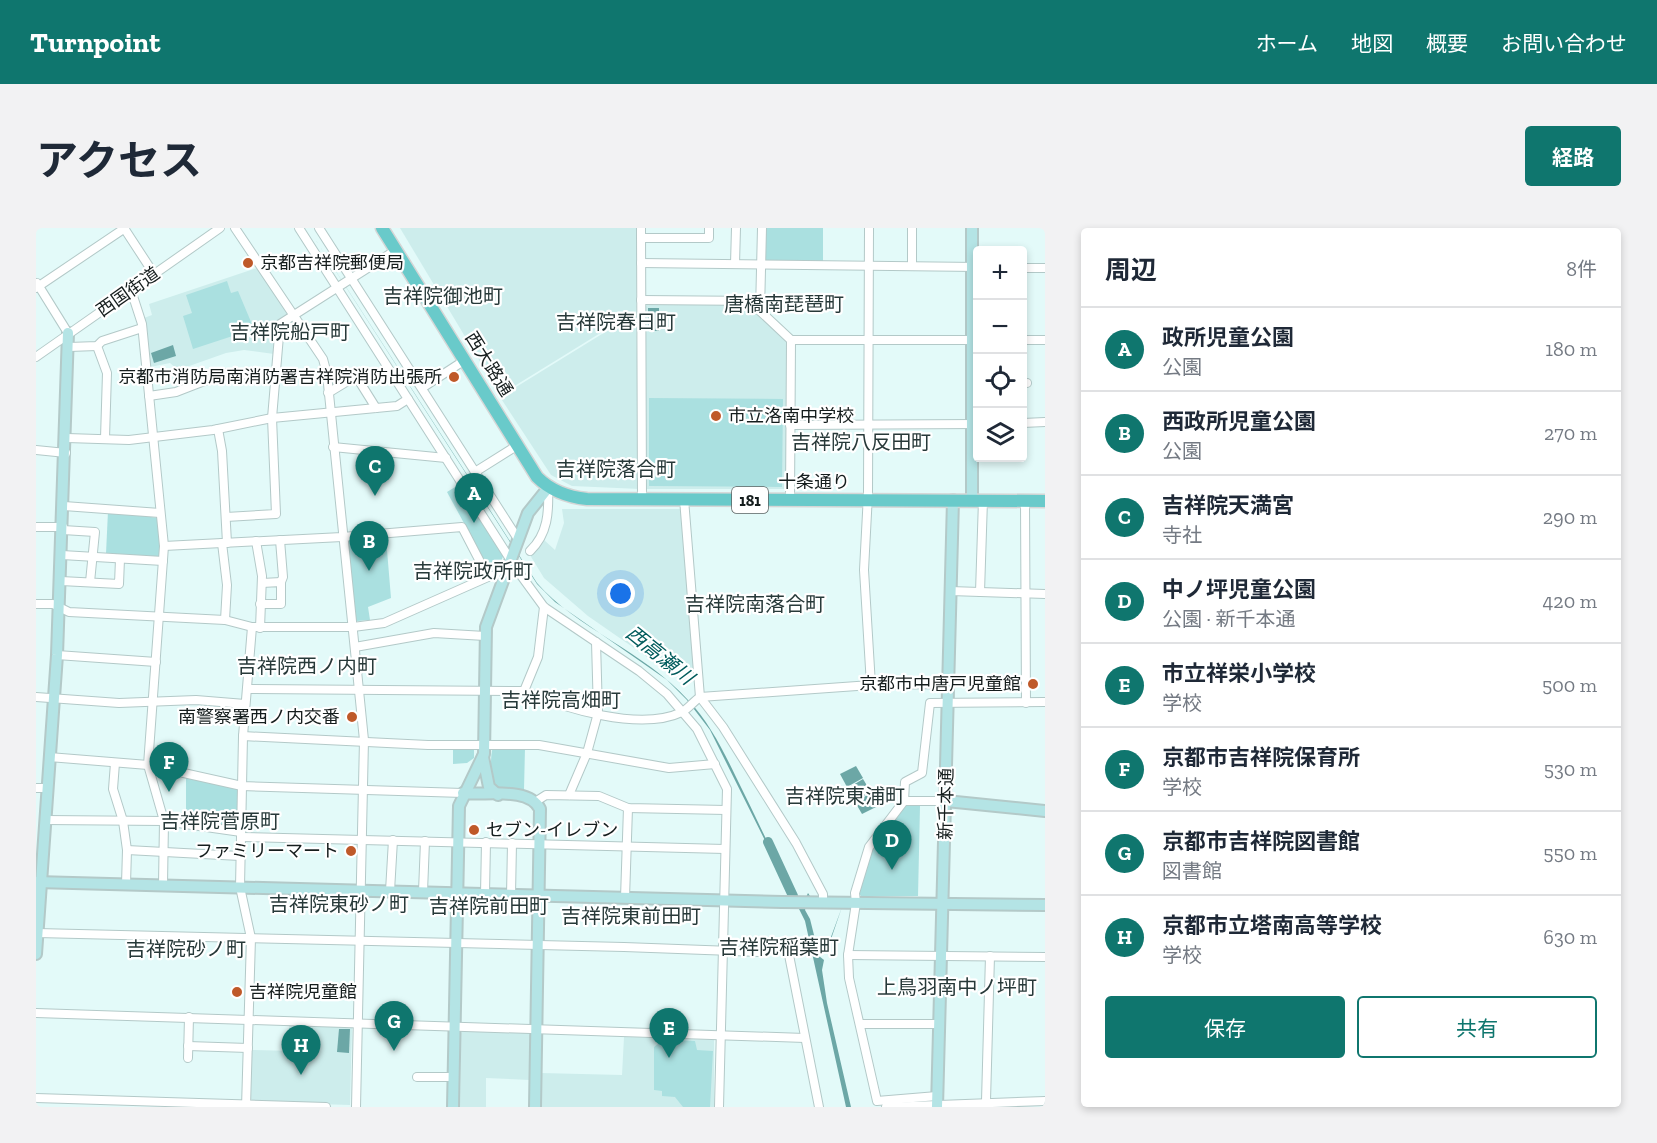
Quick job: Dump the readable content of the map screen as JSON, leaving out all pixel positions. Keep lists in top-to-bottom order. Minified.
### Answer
{"streets":{"main road":["西大路通","十条通り","181"],"street":["西国街道","新千本通"]},"crossings":[["西大路通","十条通り"],["十条通り","新千本通"]],"districts":["吉祥院御池町","唐橋南琵琶町","吉祥院春日町","吉祥院船戸町","吉祥院八反田町","吉祥院落合町","吉祥院政所町","吉祥院南落合町","吉祥院西ノ内町","吉祥院高畑町","吉祥院東浦町","吉祥院菅原町","吉祥院東砂ノ町","吉祥院前田町","吉祥院東前田町","吉祥院稲葉町","吉祥院砂ノ町","上鳥羽南中ノ坪町"],"water":["西高瀬川"],"places":["京都吉祥院郵便局","京都市消防局南消防署吉祥院消防出張所","市立洛南中学校","京都市中唐戸児童館","南警察署西ノ内交番","セブン-イレブン","ファミリーマート","吉祥院児童館"],"page":{"header":"Turnpoint","nav":["ホーム","地図","概要","お問い合わせ"],"title":"アクセス","buttons":["経路",["保存","共有"]],"heading":["周辺","8件"],"map_buttons":["+","−"],"list":[{"mark":"A","name":"政所児童公園","note":"公園","value":"180 m"},{"mark":"B","name":"西政所児童公園","note":"公園","value":"270 m"},{"mark":"C","name":"吉祥院天満宮","note":"寺社","value":"290 m"},{"mark":"D","name":"中ノ坪児童公園","note":"公園 · 新千本通","value":"420 m"},{"mark":"E","name":"市立祥栄小学校","note":"学校","value":"500 m"},{"mark":"F","name":"京都市吉祥院保育所","note":"学校","value":"530 m"},{"mark":"G","name":"京都市吉祥院図書館","note":"図書館","value":"550 m"},{"mark":"H","name":"京都市立塔南高等学校","note":"学校","value":"630 m"}],"pins":["C","A","B","F","D","G","E","H"]}}
